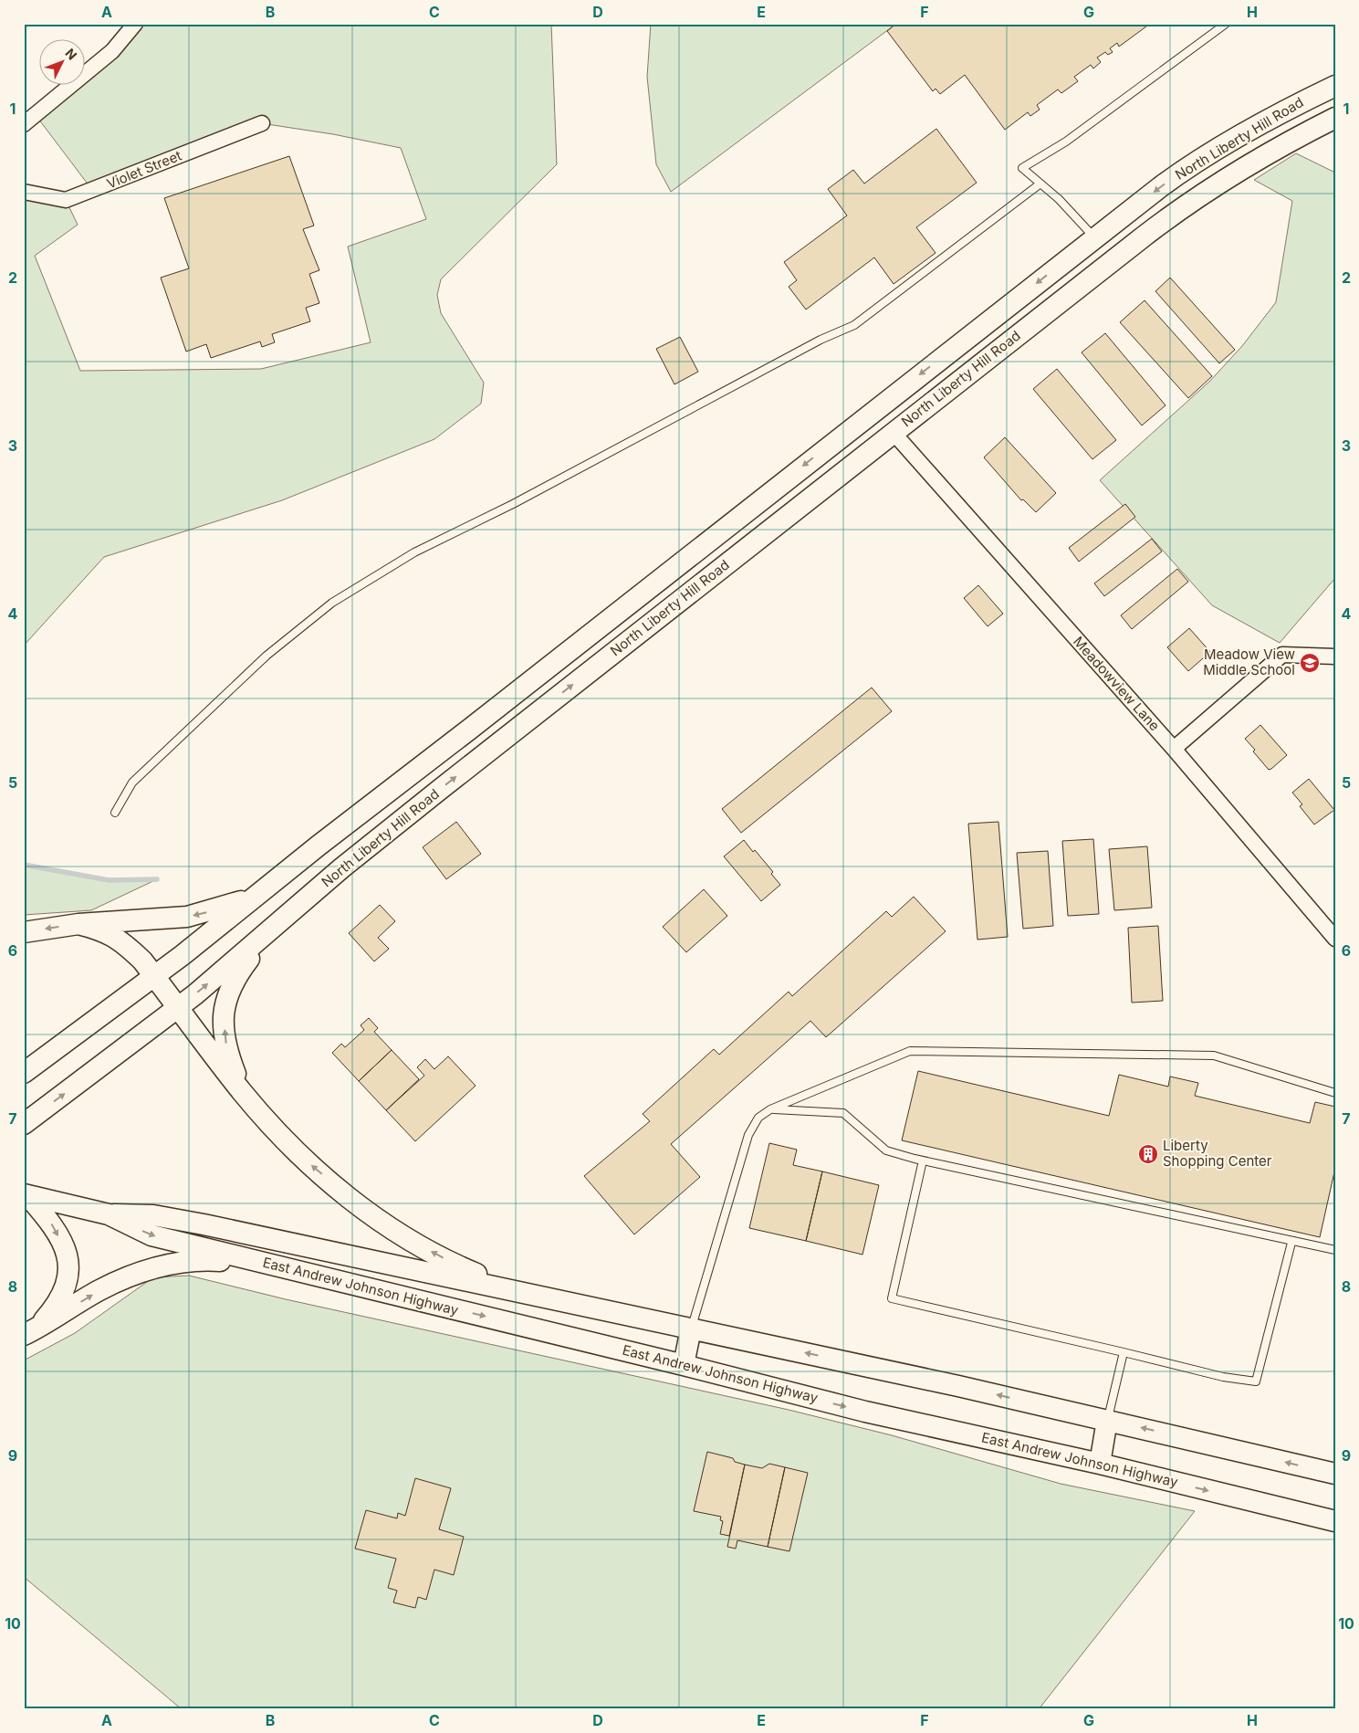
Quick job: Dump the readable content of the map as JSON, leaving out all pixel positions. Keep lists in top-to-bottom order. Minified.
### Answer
{"streets":{"main road":["North Liberty Hill Road","East Andrew Johnson Highway"],"street":["Violet Street","Meadowview Lane"]},"crossings":[["North Liberty Hill Road","Meadowview Lane"]],"places":{"school or university":["Meadow View Middle School"],"building":["Liberty Shopping Center"]},"north":"top right","grid":{"columns":["A","B","C","D","E","F","G","H"],"rows":["1","2","3","4","5","6","7","8","9","10"]}}
